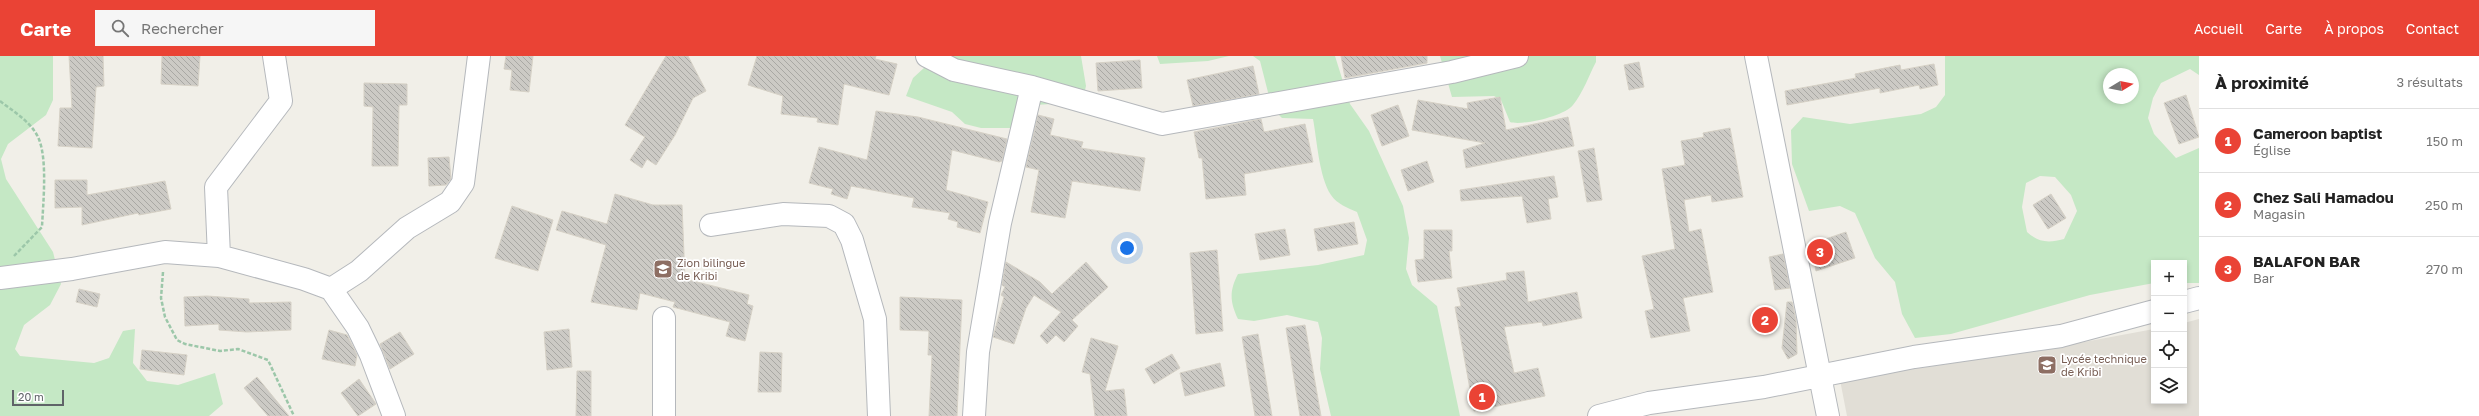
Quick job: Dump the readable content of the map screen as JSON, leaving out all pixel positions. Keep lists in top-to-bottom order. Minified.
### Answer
{"places":{"school or university":["Zion bilingue de Kribi","Lycée technique de Kribi"]},"scale_bar":"20 m","north":"right","page":{"header":"Carte","search":"Rechercher","nav":["Accueil","Carte","À propos","Contact"],"heading":["À proximité","3 résultats"],"list":[{"mark":"1","name":"Cameroon baptist","note":"Église","value":"150 m"},{"mark":"2","name":"Chez Sali Hamadou","note":"Magasin","value":"250 m"},{"mark":"3","name":"BALAFON BAR","note":"Bar","value":"270 m"}],"pins":["3","2","1"],"map_buttons":["+","−"],"scale":"20 m"}}
